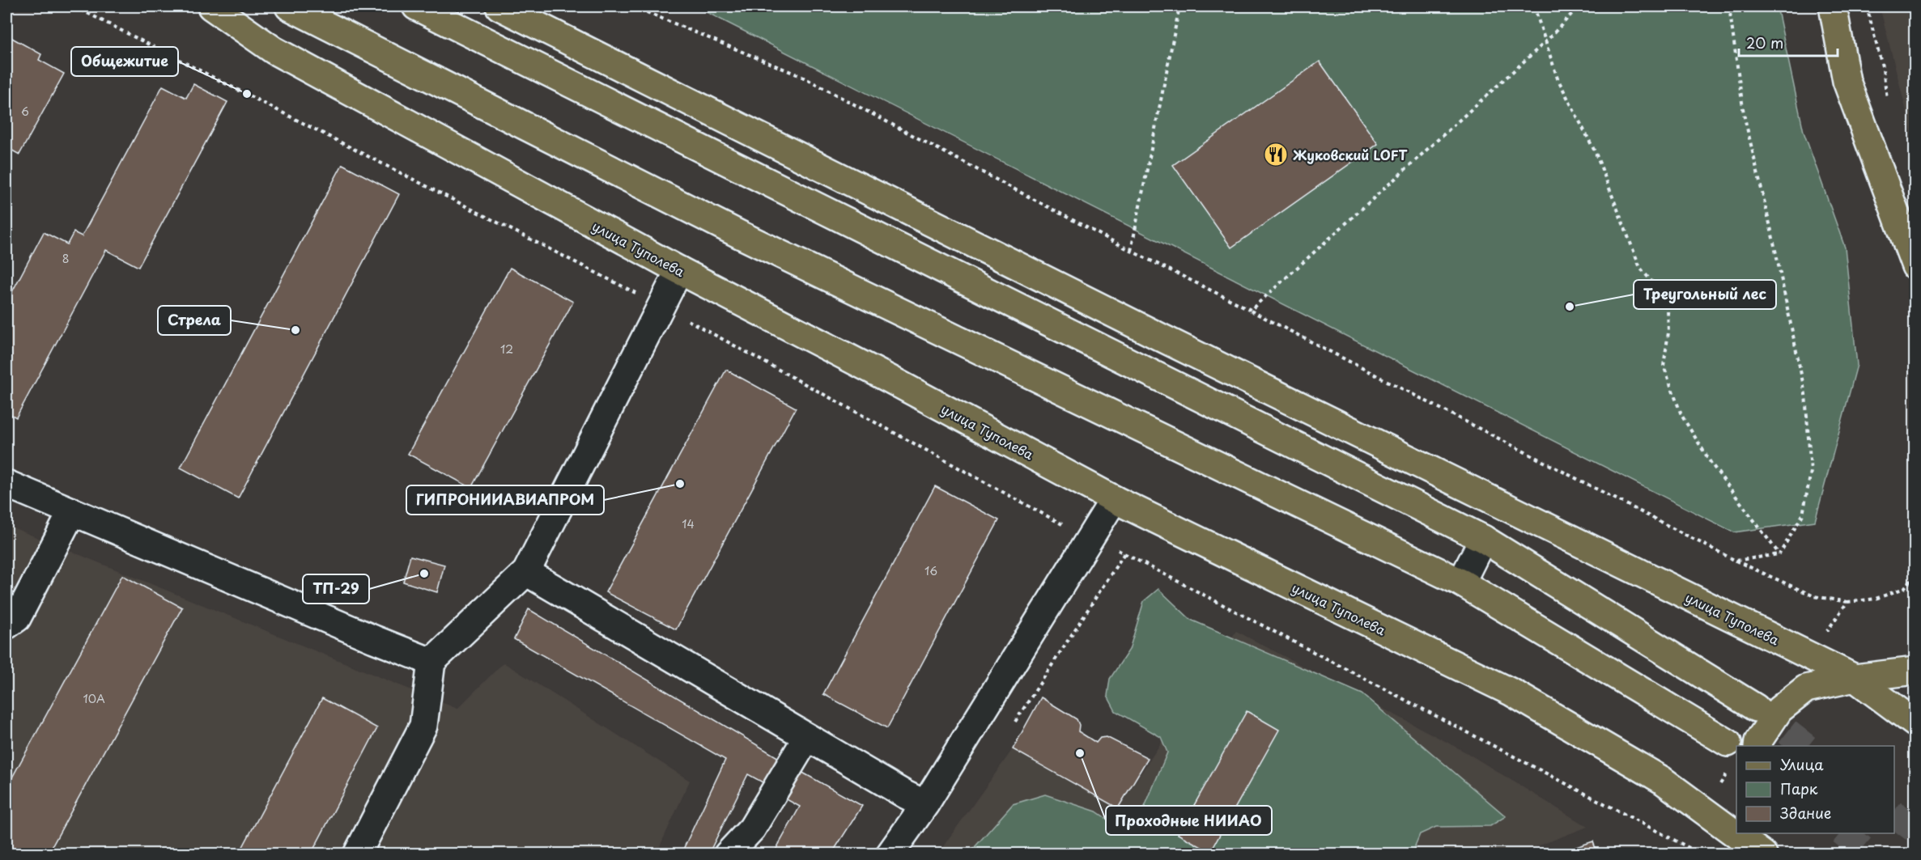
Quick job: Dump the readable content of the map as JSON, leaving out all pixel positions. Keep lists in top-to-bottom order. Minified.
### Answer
{"streets":{"main road":["улица Туполева"]},"places":{"other":["Общежитие","Треугольный лес","Стрела","ГИПРОНИИАВИАПРОМ","ТП-29","Проходные НИИАО"],"restaurant":["Жуковский LOFT"]},"house_numbers":["6","8","12","14","16","10А"],"legend":["Улица","Парк","Здание"],"scale_bar":"20 m"}
